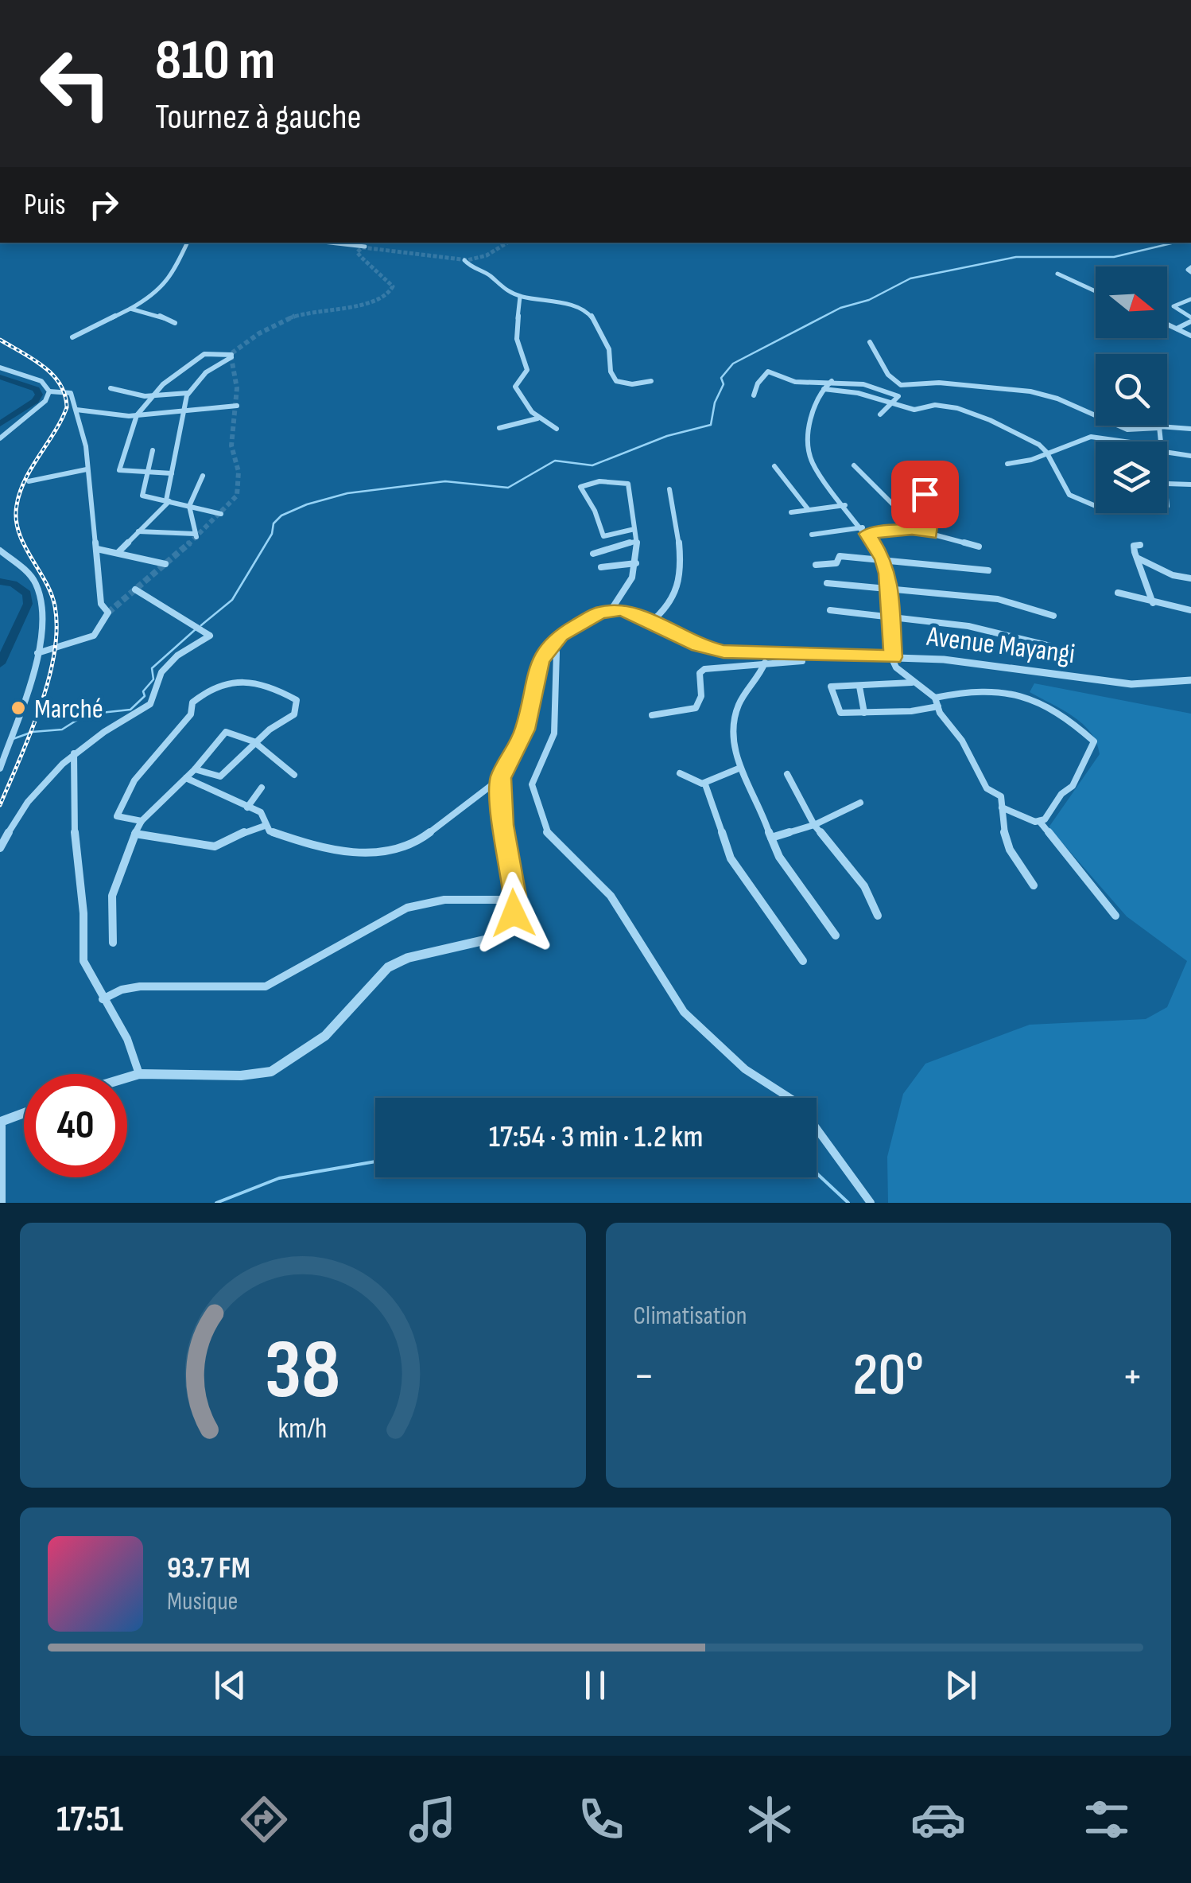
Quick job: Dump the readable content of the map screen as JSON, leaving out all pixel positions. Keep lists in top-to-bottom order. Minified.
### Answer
{"streets":{"street":["Avenue Mayangi"]},"places":["Marché"],"north":"right","page":{"turn":["810 m","Tournez à gauche"],"then":"Puis","limit":"40","trip":"17:54 · 3 min · 1.2 km","tile":"Climatisation","heat":["−","20°","+"],"song":["93.7 FM","Musique"],"tabs":"17:51","gauge":["38","km/h"]}}
